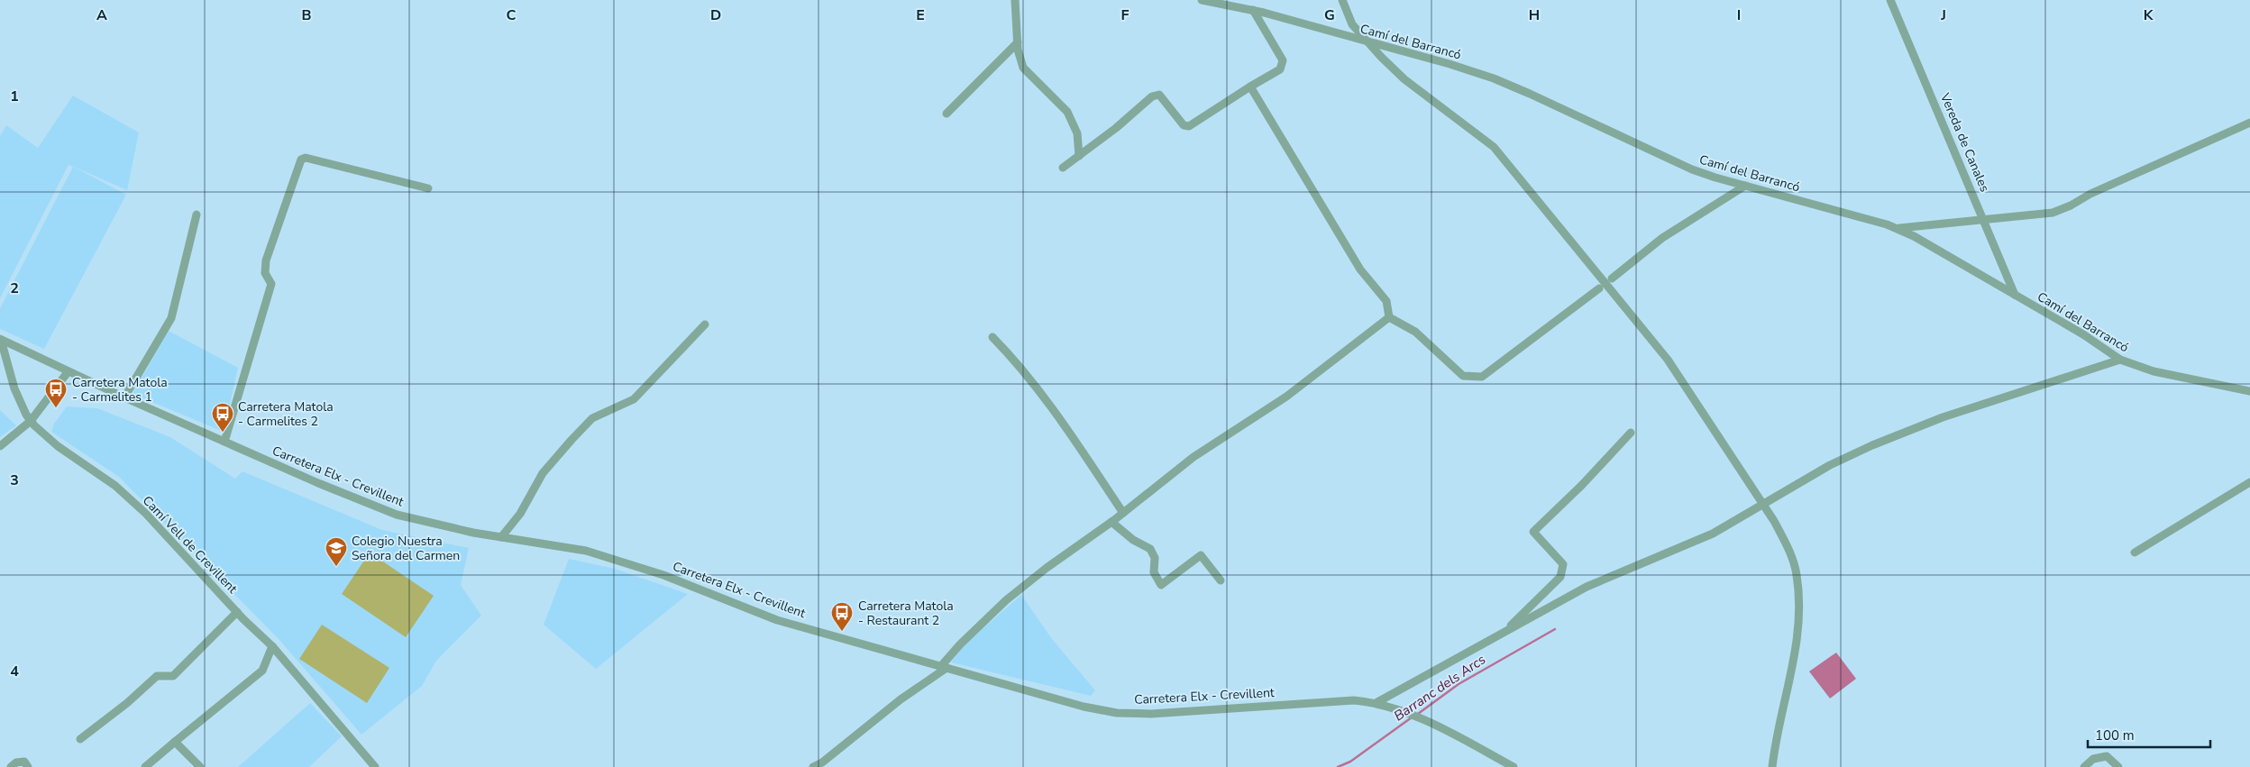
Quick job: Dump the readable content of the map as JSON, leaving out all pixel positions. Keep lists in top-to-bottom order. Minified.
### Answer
{"streets":{"street":["Camí del Barrancó","Vereda de Canales","Carretera Elx - Crevillent","Camí Vell de Crevillent"]},"crossings":[["Camí del Barrancó","Vereda de Canales"],["Carretera Elx - Crevillent","Camí Vell de Crevillent"]],"water":["Barranc dels Arcs"],"places":{"bus stop":["Carretera Matola - Carmelites 1","Carretera Matola - Carmelites 2","Carretera Matola - Restaurant 2"],"school or university":["Colegio Nuestra Señora del Carmen"]},"scale_bar":"100 m","grid":{"columns":["A","B","C","D","E","F","G","H","I","J","K"],"rows":["1","2","3","4"]}}
